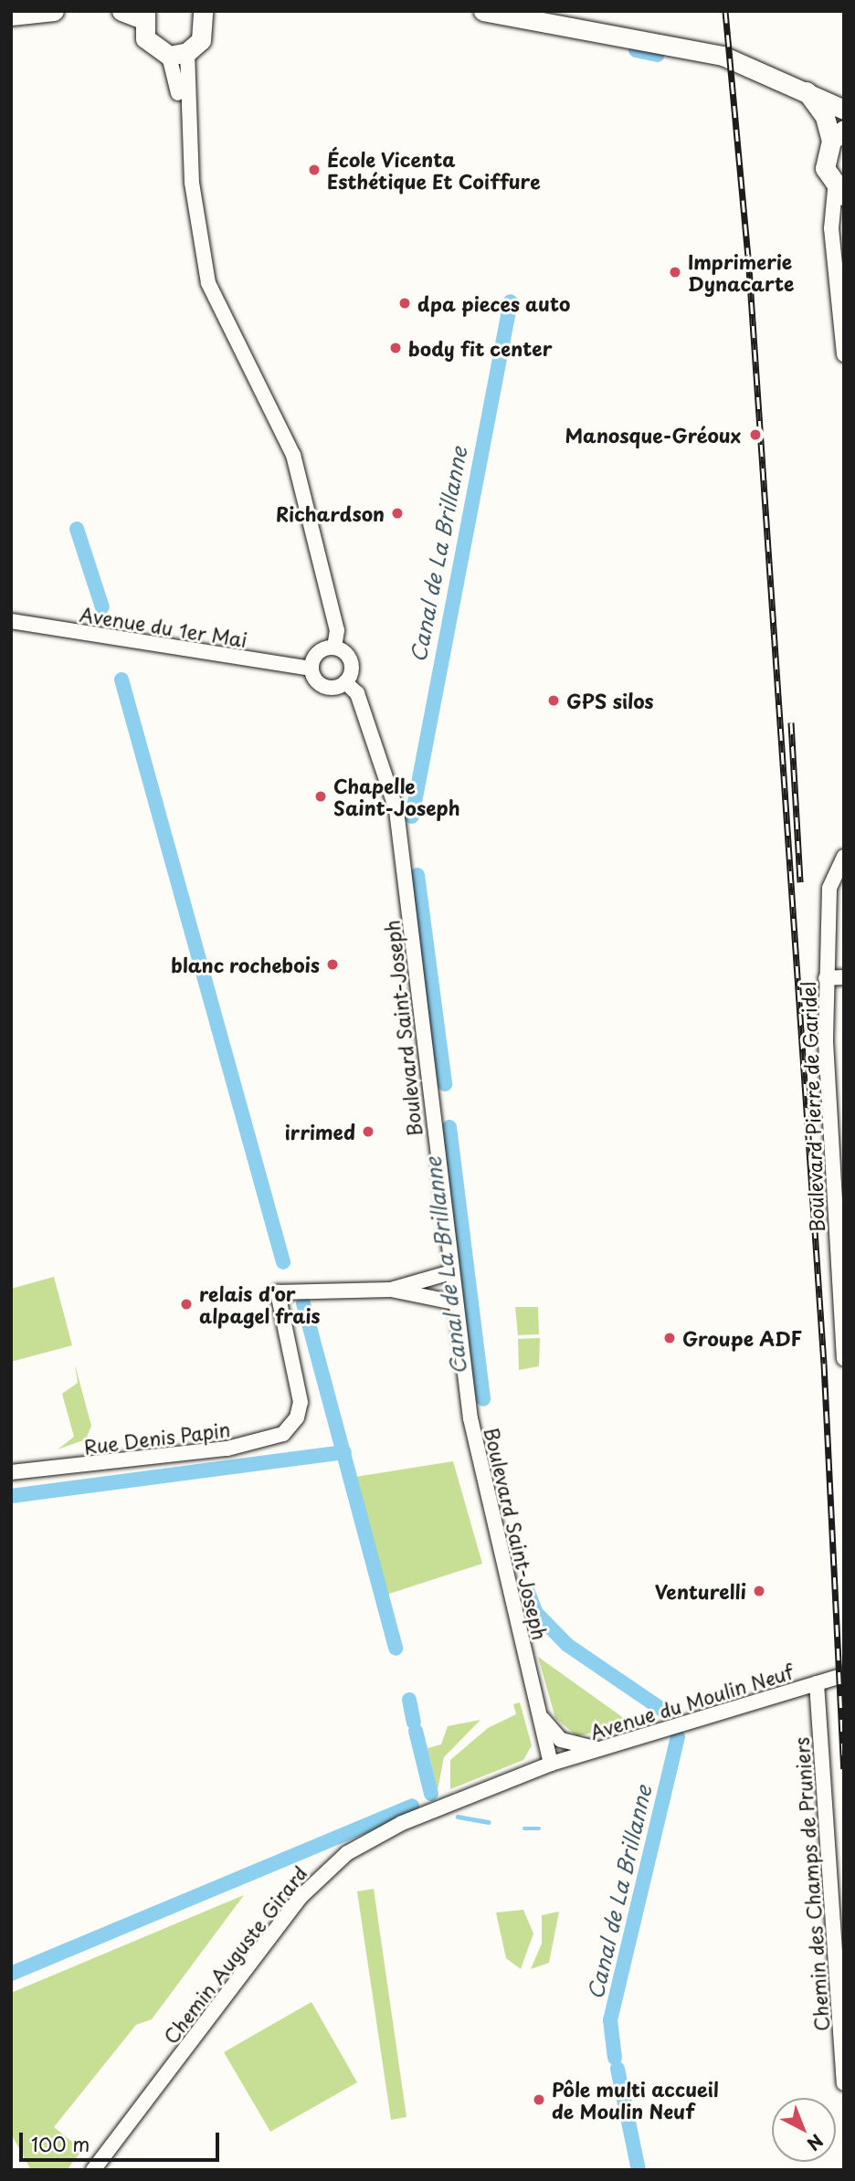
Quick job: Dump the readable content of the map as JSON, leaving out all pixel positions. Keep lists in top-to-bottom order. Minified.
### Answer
{"streets":{"street":["Avenue du 1er Mai","Boulevard Saint-Joseph","Boulevard Pierre de Garidel","Rue Denis Papin","Avenue du Moulin Neuf","Chemin des Champs de Pruniers","Chemin Auguste Girard"]},"crossings":[["Avenue du 1er Mai","Boulevard Saint-Joseph"],["Boulevard Saint-Joseph","Avenue du Moulin Neuf"],["Boulevard Saint-Joseph","Chemin Auguste Girard"],["Avenue du Moulin Neuf","Chemin des Champs de Pruniers"],["Avenue du Moulin Neuf","Chemin Auguste Girard"]],"water":["Canal de La Brillanne"],"places":["École Vicenta Esthétique Et Coiffure","Imprimerie Dynacarte","dpa pieces auto","body fit center","Manosque-Gréoux","Richardson","GPS silos","Chapelle Saint-Joseph","blanc rochebois","irrimed","relais d'or alpagel frais","Groupe ADF","Venturelli","Pôle multi accueil de Moulin Neuf"],"scale_bar":"100 m","north":"bottom right"}
